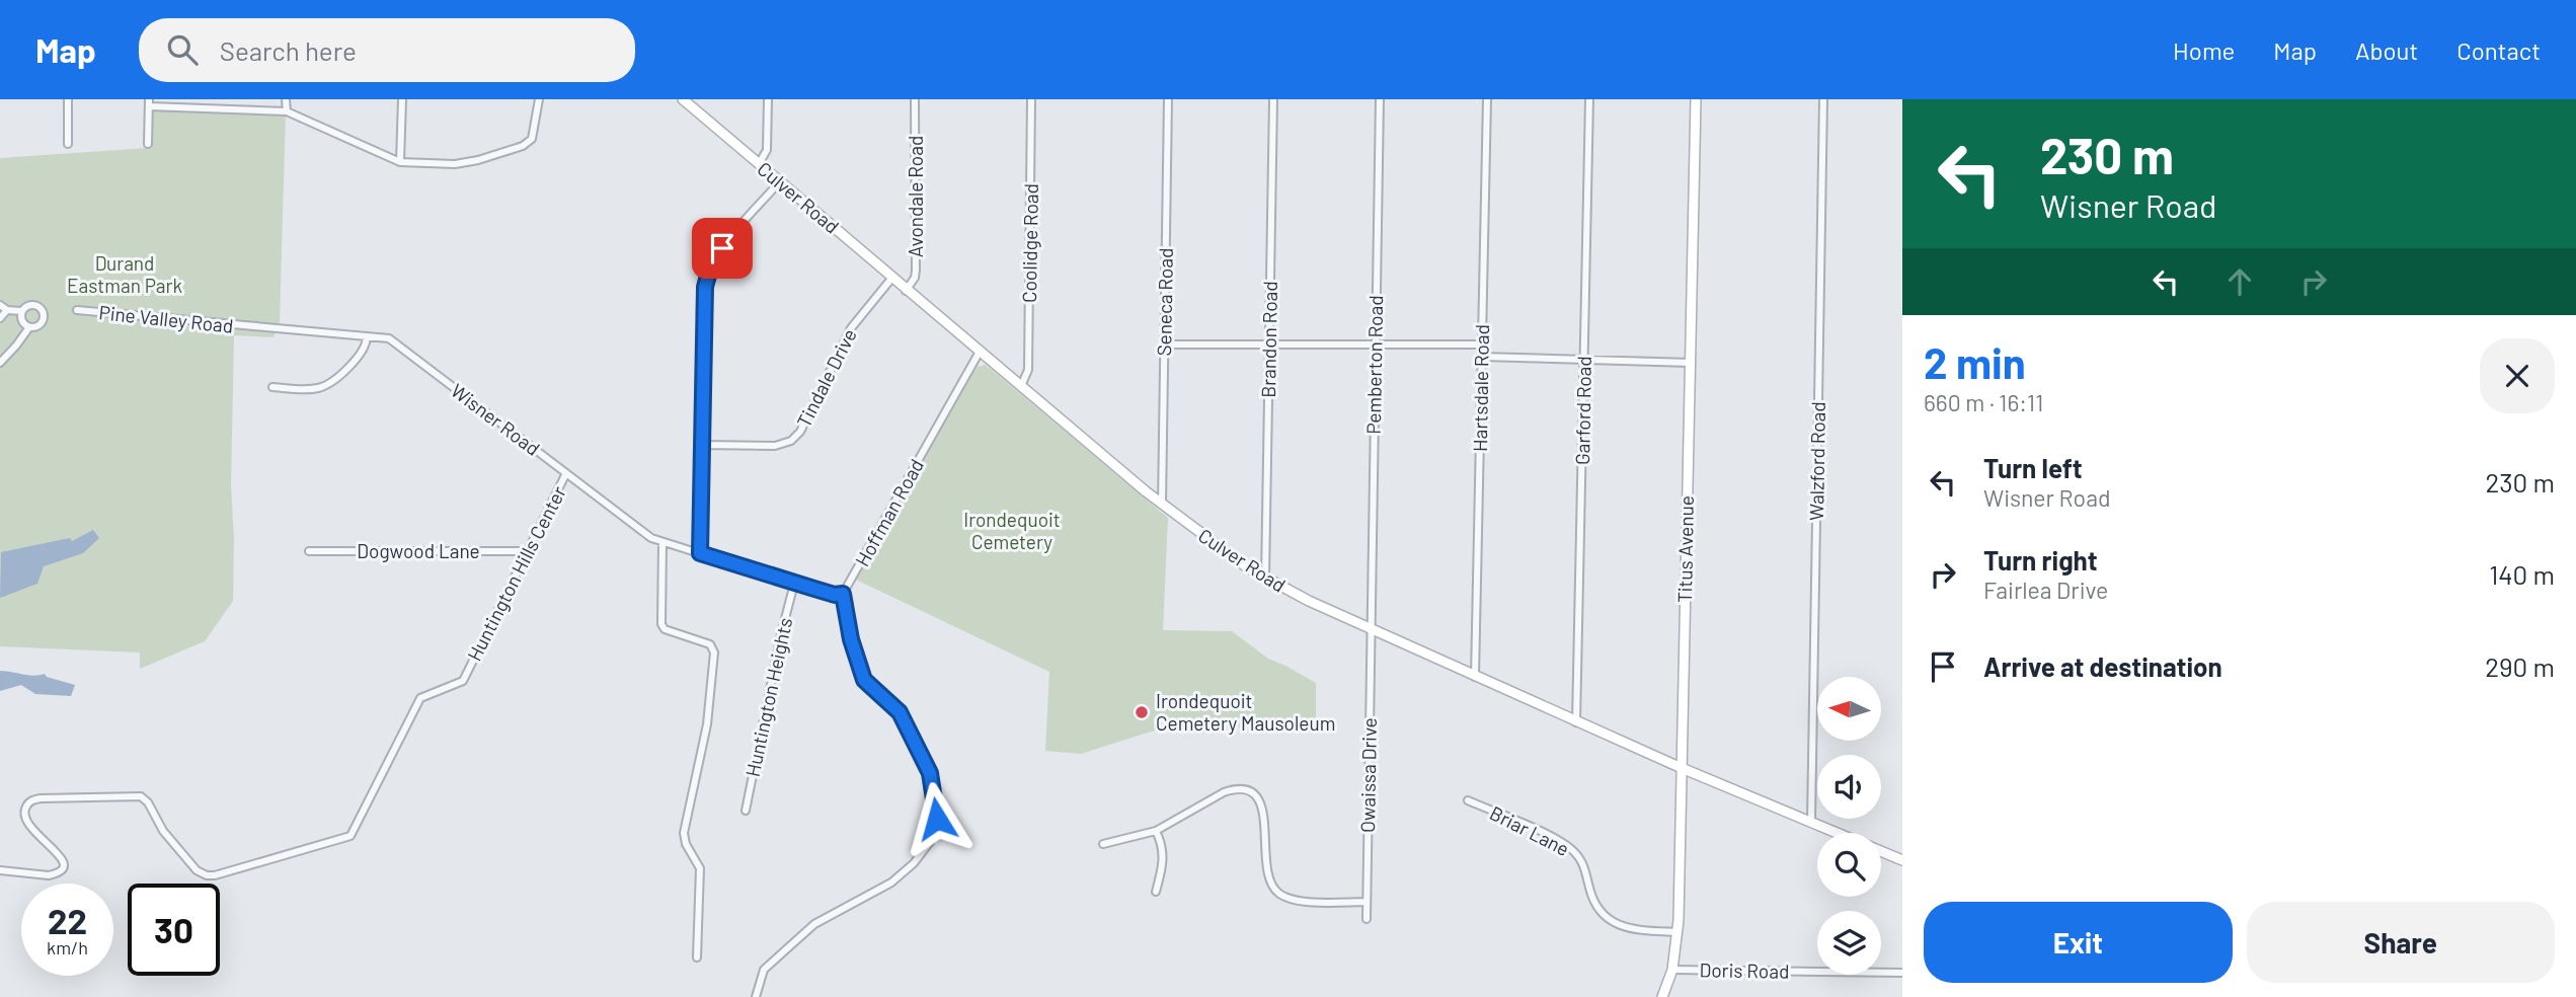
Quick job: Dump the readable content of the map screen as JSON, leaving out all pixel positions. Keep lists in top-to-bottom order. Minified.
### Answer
{"streets":{"main road":["Culver Road","Titus Avenue"],"street":["Avondale Road","Coolidge Road","Seneca Road","Pine Valley Road","Brandon Road","Pemberton Road","Tindale Drive","Hartsdale Road","Garford Road","Wisner Road","Walzford Road","Hoffman Road","Dogwood Lane","Huntington Hills Center","Huntington Heights","Owaissa Drive","Briar Lane","Doris Road"]},"crossings":[["Avondale Road","Culver Road"],["Culver Road","Coolidge Road"],["Culver Road","Seneca Road"],["Culver Road","Brandon Road"],["Culver Road","Pemberton Road"],["Culver Road","Tindale Drive"],["Culver Road","Hartsdale Road"],["Culver Road","Garford Road"],["Culver Road","Walzford Road"],["Culver Road","Hoffman Road"],["Culver Road","Titus Avenue"],["Culver Road","Owaissa Drive"],["Pine Valley Road","Wisner Road"],["Pemberton Road","Owaissa Drive"],["Wisner Road","Hoffman Road"],["Wisner Road","Huntington Hills Center"],["Wisner Road","Huntington Heights"],["Titus Avenue","Briar Lane"],["Titus Avenue","Doris Road"],["Dogwood Lane","Huntington Hills Center"]],"parks":["Durand Eastman Park","Irondequoit Cemetery"],"places":["Irondequoit Cemetery Mausoleum"],"north":"left","page":{"header":"Map","search":"Search here","nav":["Home","Map","About","Contact"],"turn":["230 m","Wisner Road"],"heading":["2 min","660 m · 16:11"],"list":[{"name":"Turn left","note":"Wisner Road","value":"230 m"},{"name":"Turn right","note":"Fairlea Drive","value":"140 m"},{"name":"Arrive at destination","value":"290 m"}],"speed":"22 km/h","limit":"30","buttons":["Exit","Share"]}}
